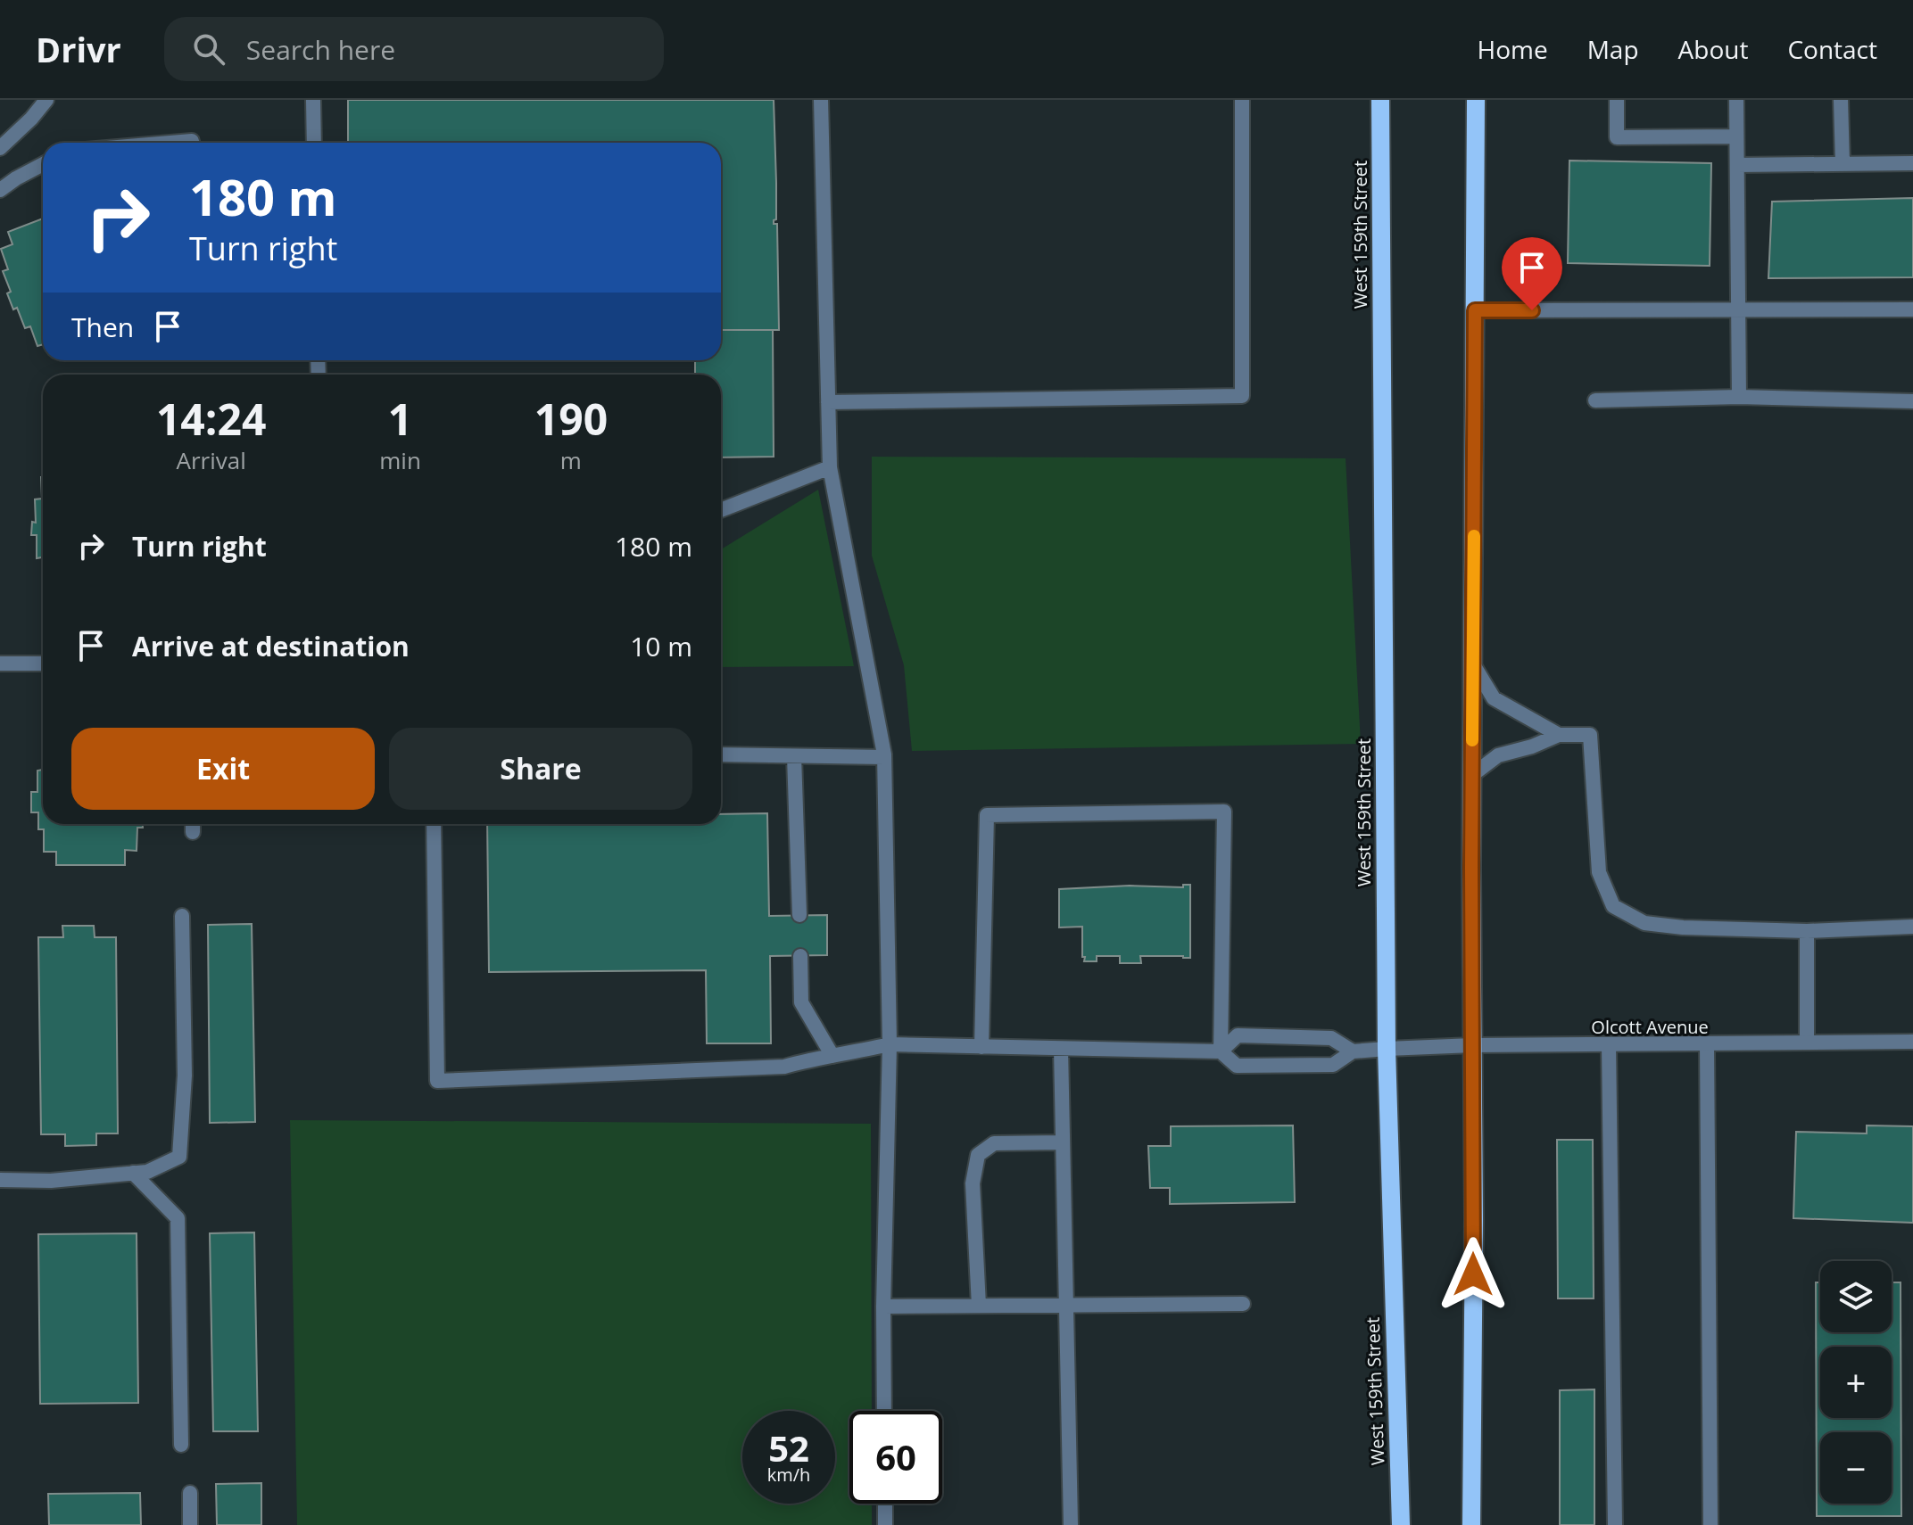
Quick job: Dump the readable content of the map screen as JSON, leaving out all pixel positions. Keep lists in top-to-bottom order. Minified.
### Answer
{"streets":{"main road":["West 159th Street"],"street":["Olcott Avenue"]},"crossings":[["West 159th Street","Olcott Avenue"]],"page":{"header":"Drivr","search":"Search here","nav":["Home","Map","About","Contact"],"turn":["180 m","Turn right"],"then":"Then","eta":["14:24","Arrival","1","min","190","m"],"list":[{"name":"Turn right","value":"180 m"},{"name":"Arrive at destination","value":"10 m"}],"buttons":["Exit","Share"],"map_buttons":["+","−"],"speed":"52 km/h","limit":"60"}}
